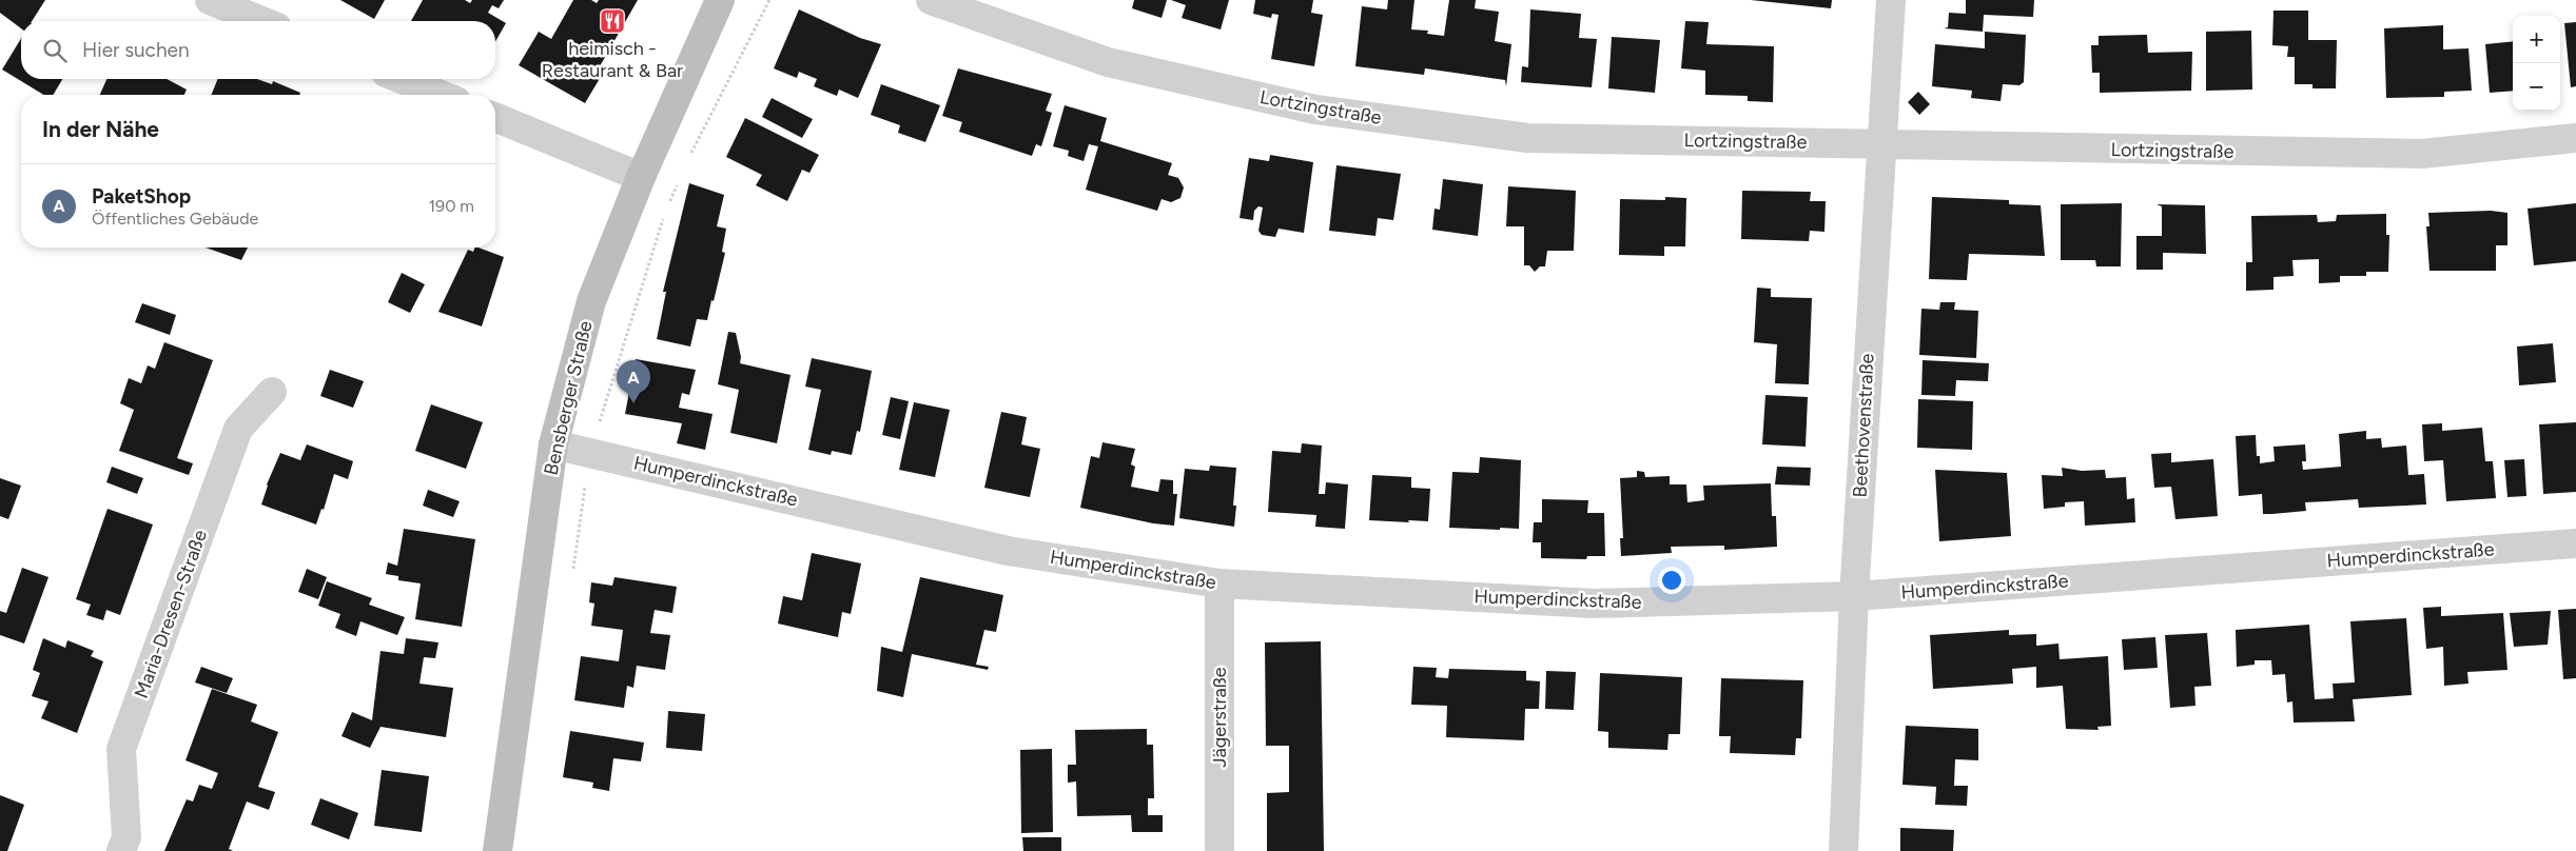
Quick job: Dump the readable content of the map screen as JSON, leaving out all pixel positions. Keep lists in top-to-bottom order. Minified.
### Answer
{"streets":{"main road":["Bensberger Straße"],"street":["Lortzingstraße","Beethovenstraße","Humperdinckstraße","Maria-Dresen-Straße","Jägerstraße"]},"crossings":[["Lortzingstraße","Beethovenstraße"],["Bensberger Straße","Humperdinckstraße"],["Beethovenstraße","Humperdinckstraße"],["Humperdinckstraße","Jägerstraße"]],"places":{"restaurant":["heimisch - Restaurant & Bar"]},"page":{"map_buttons":["+","−"],"search":"Hier suchen","heading":"In der Nähe","list":[{"mark":"A","name":"PaketShop","note":"Öffentliches Gebäude","value":"190 m"}],"pins":"A"}}
